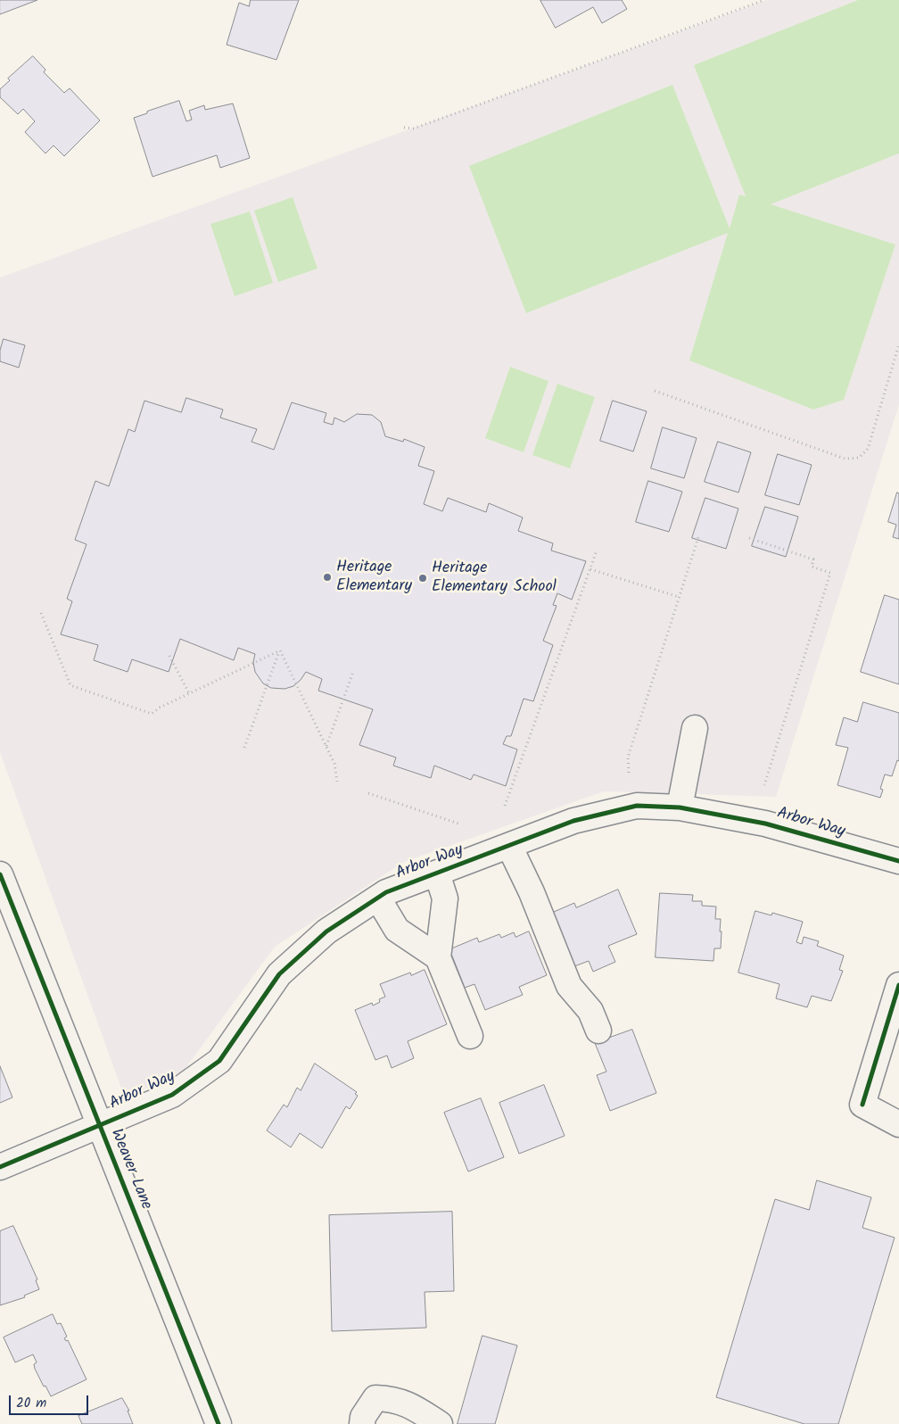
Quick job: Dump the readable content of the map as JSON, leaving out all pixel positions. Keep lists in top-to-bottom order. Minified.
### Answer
{"streets":{"street":["Arbor Way","Weaver Lane"]},"crossings":[["Arbor Way","Weaver Lane"]],"places":["Heritage Elementary","Heritage Elementary School"],"scale_bar":"20 m"}
